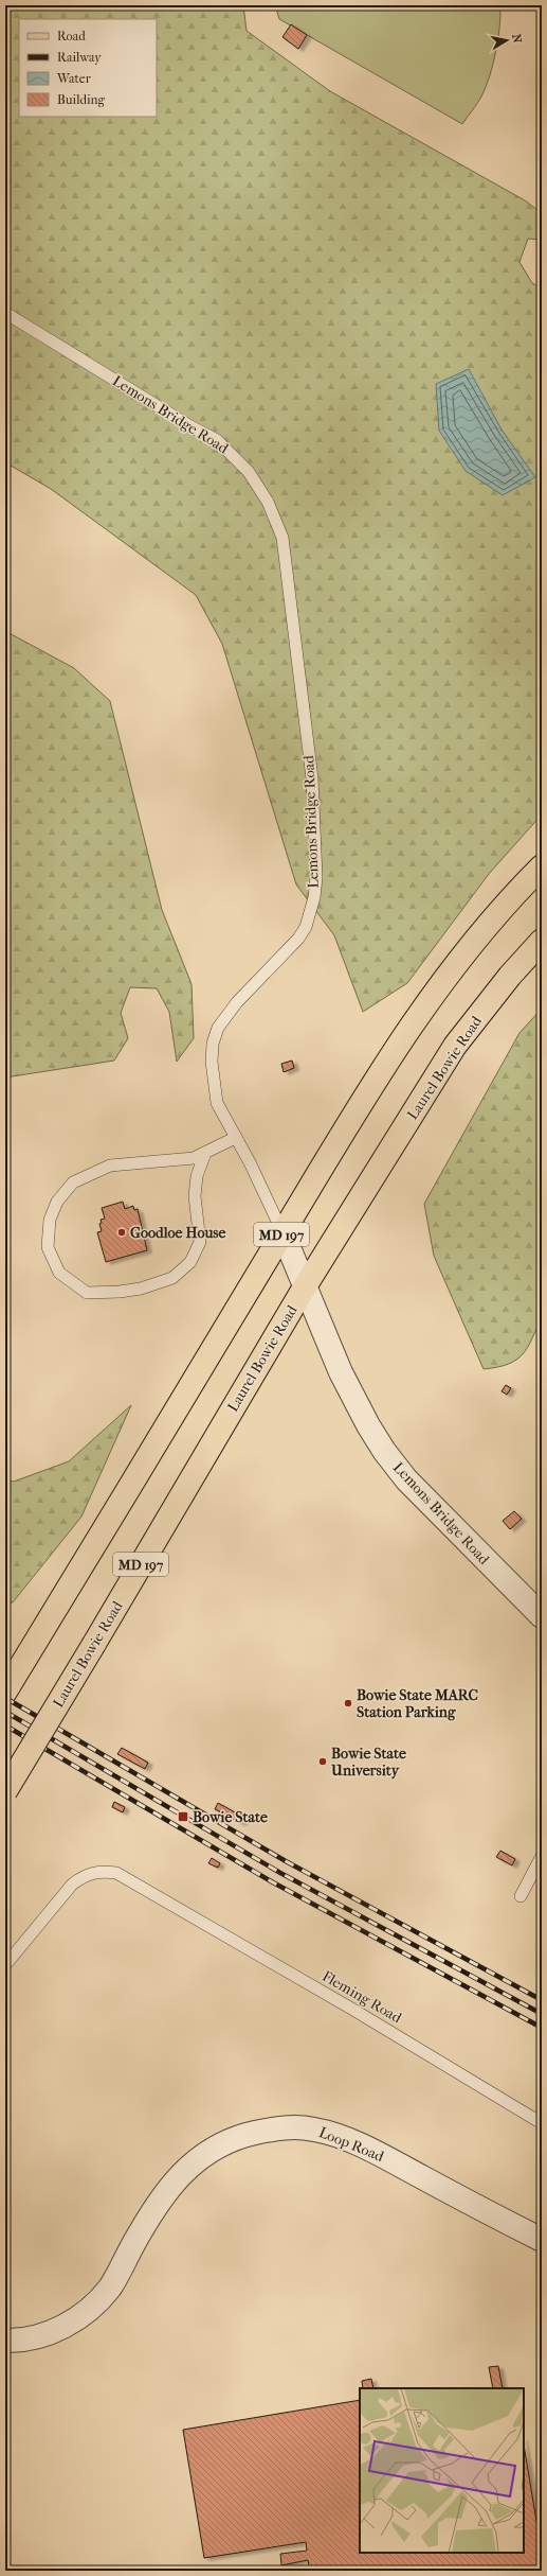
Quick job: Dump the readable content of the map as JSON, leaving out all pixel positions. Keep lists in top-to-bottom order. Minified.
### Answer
{"streets":{"main road":["Laurel Bowie Road","MD 197"],"street":["Lemons Bridge Road","Loop Road"],"lane":["Fleming Road"]},"crossings":[["Lemons Bridge Road","Laurel Bowie Road"],["Lemons Bridge Road","MD 197"]],"places":{"other":["Goodloe House","Bowie State MARC Station Parking","Bowie State University"],"transit":["Bowie State"]},"legend":["Road","Railway","Water","Building"],"north":"right"}
